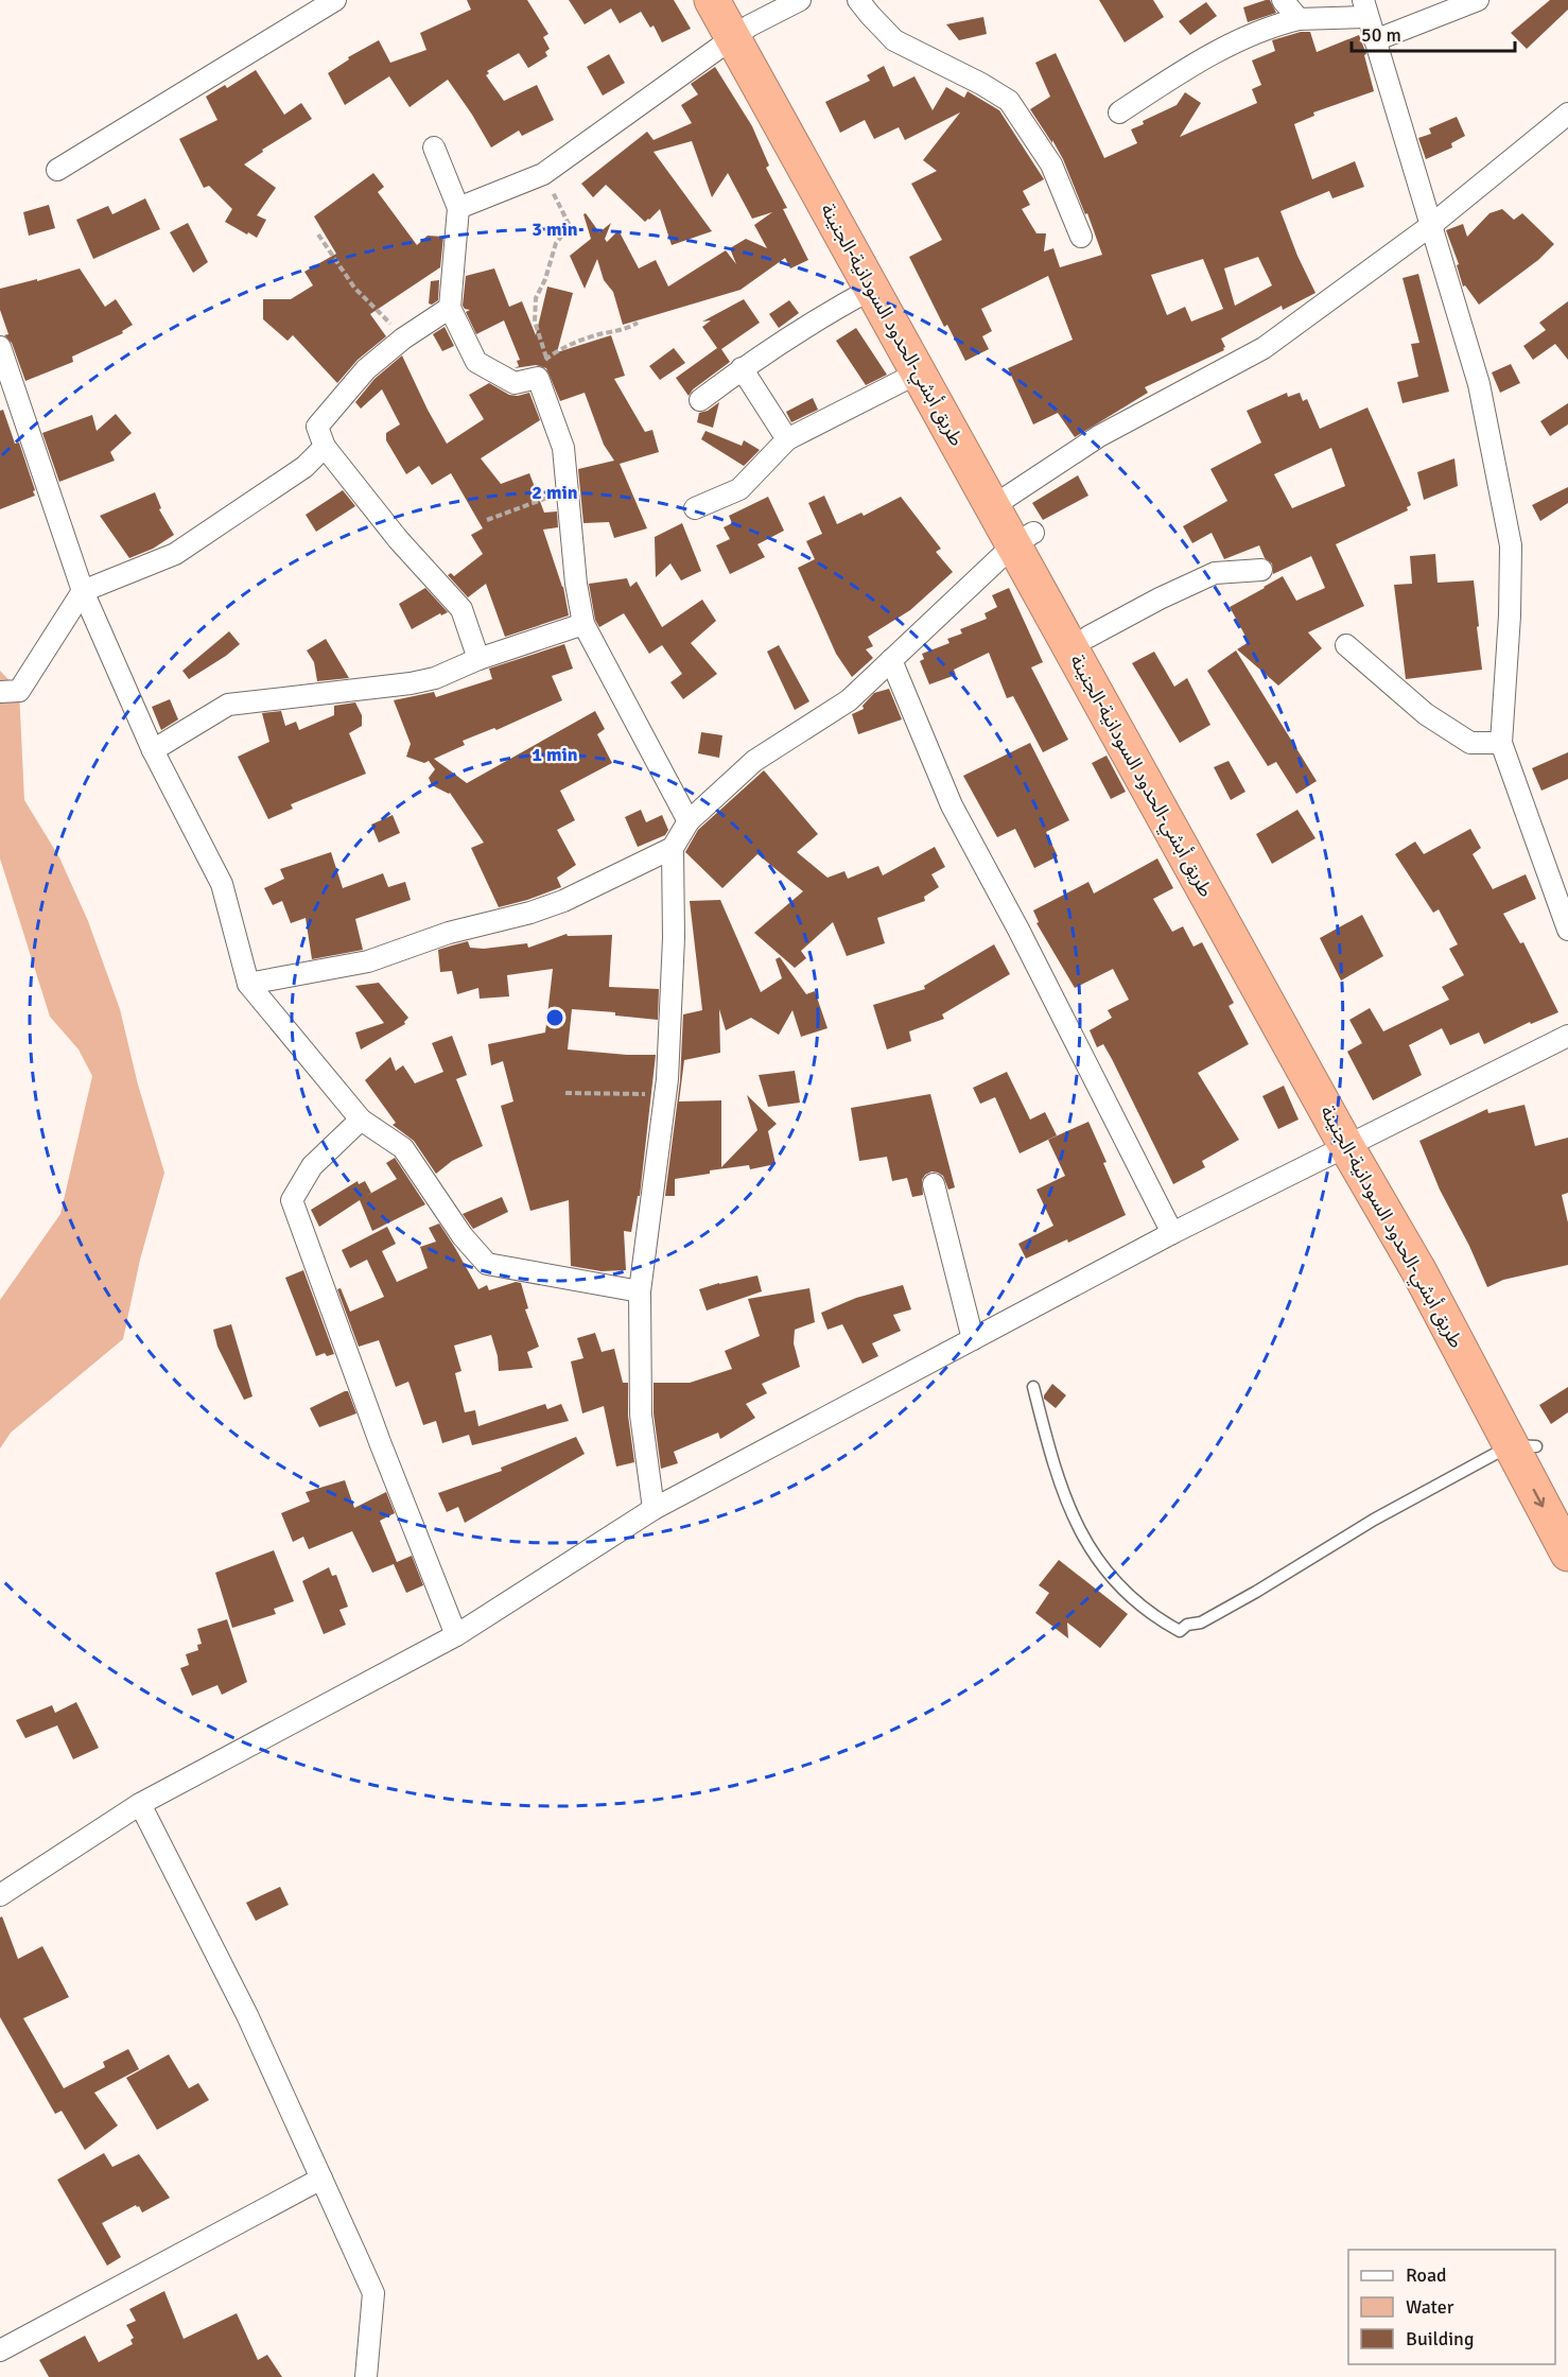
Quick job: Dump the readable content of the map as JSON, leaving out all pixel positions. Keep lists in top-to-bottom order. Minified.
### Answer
{"streets":{"highway":["طريق أبشي-الحدود السودانية-الجنينة"]},"legend":["Road","Water","Building"],"scale_bar":"50 m","rings":["3 min","2 min","1 min"]}
